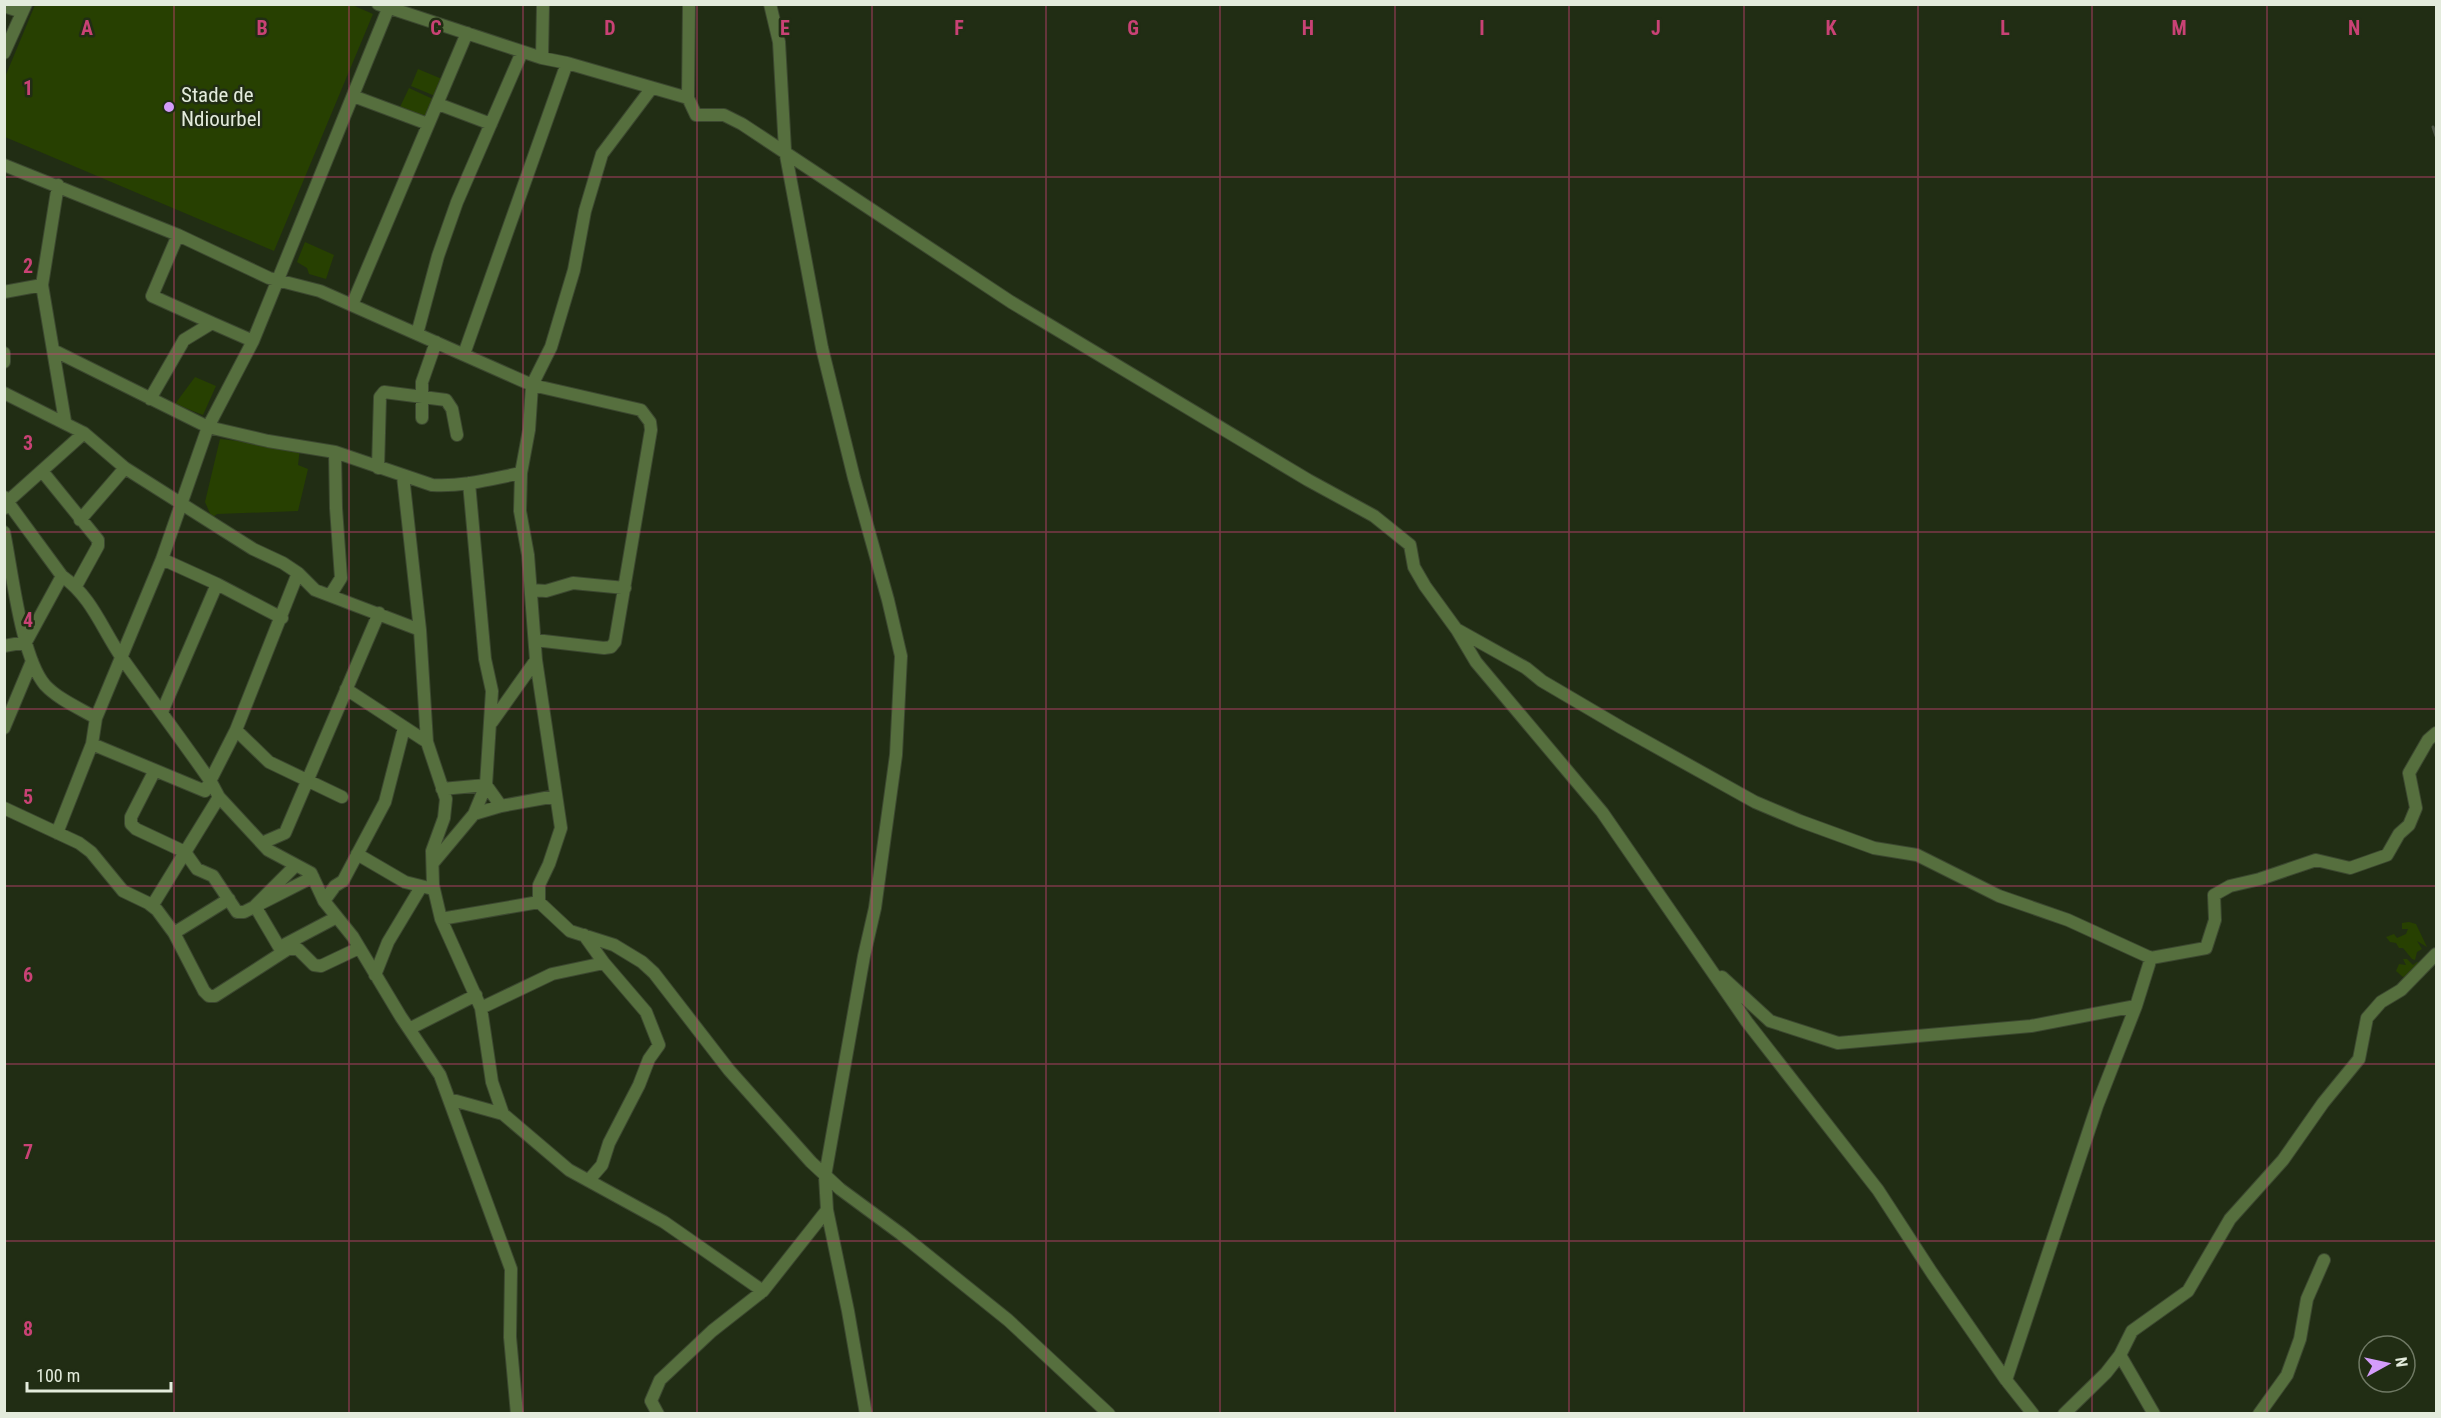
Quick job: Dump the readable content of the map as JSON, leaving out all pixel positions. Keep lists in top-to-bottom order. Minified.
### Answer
{"places":["Stade de Ndiourbel"],"scale_bar":"100 m","north":"right","grid":{"columns":["A","B","C","D","E","F","G","H","I","J","K","L","M","N"],"rows":["1","2","3","4","5","6","7","8"]}}
